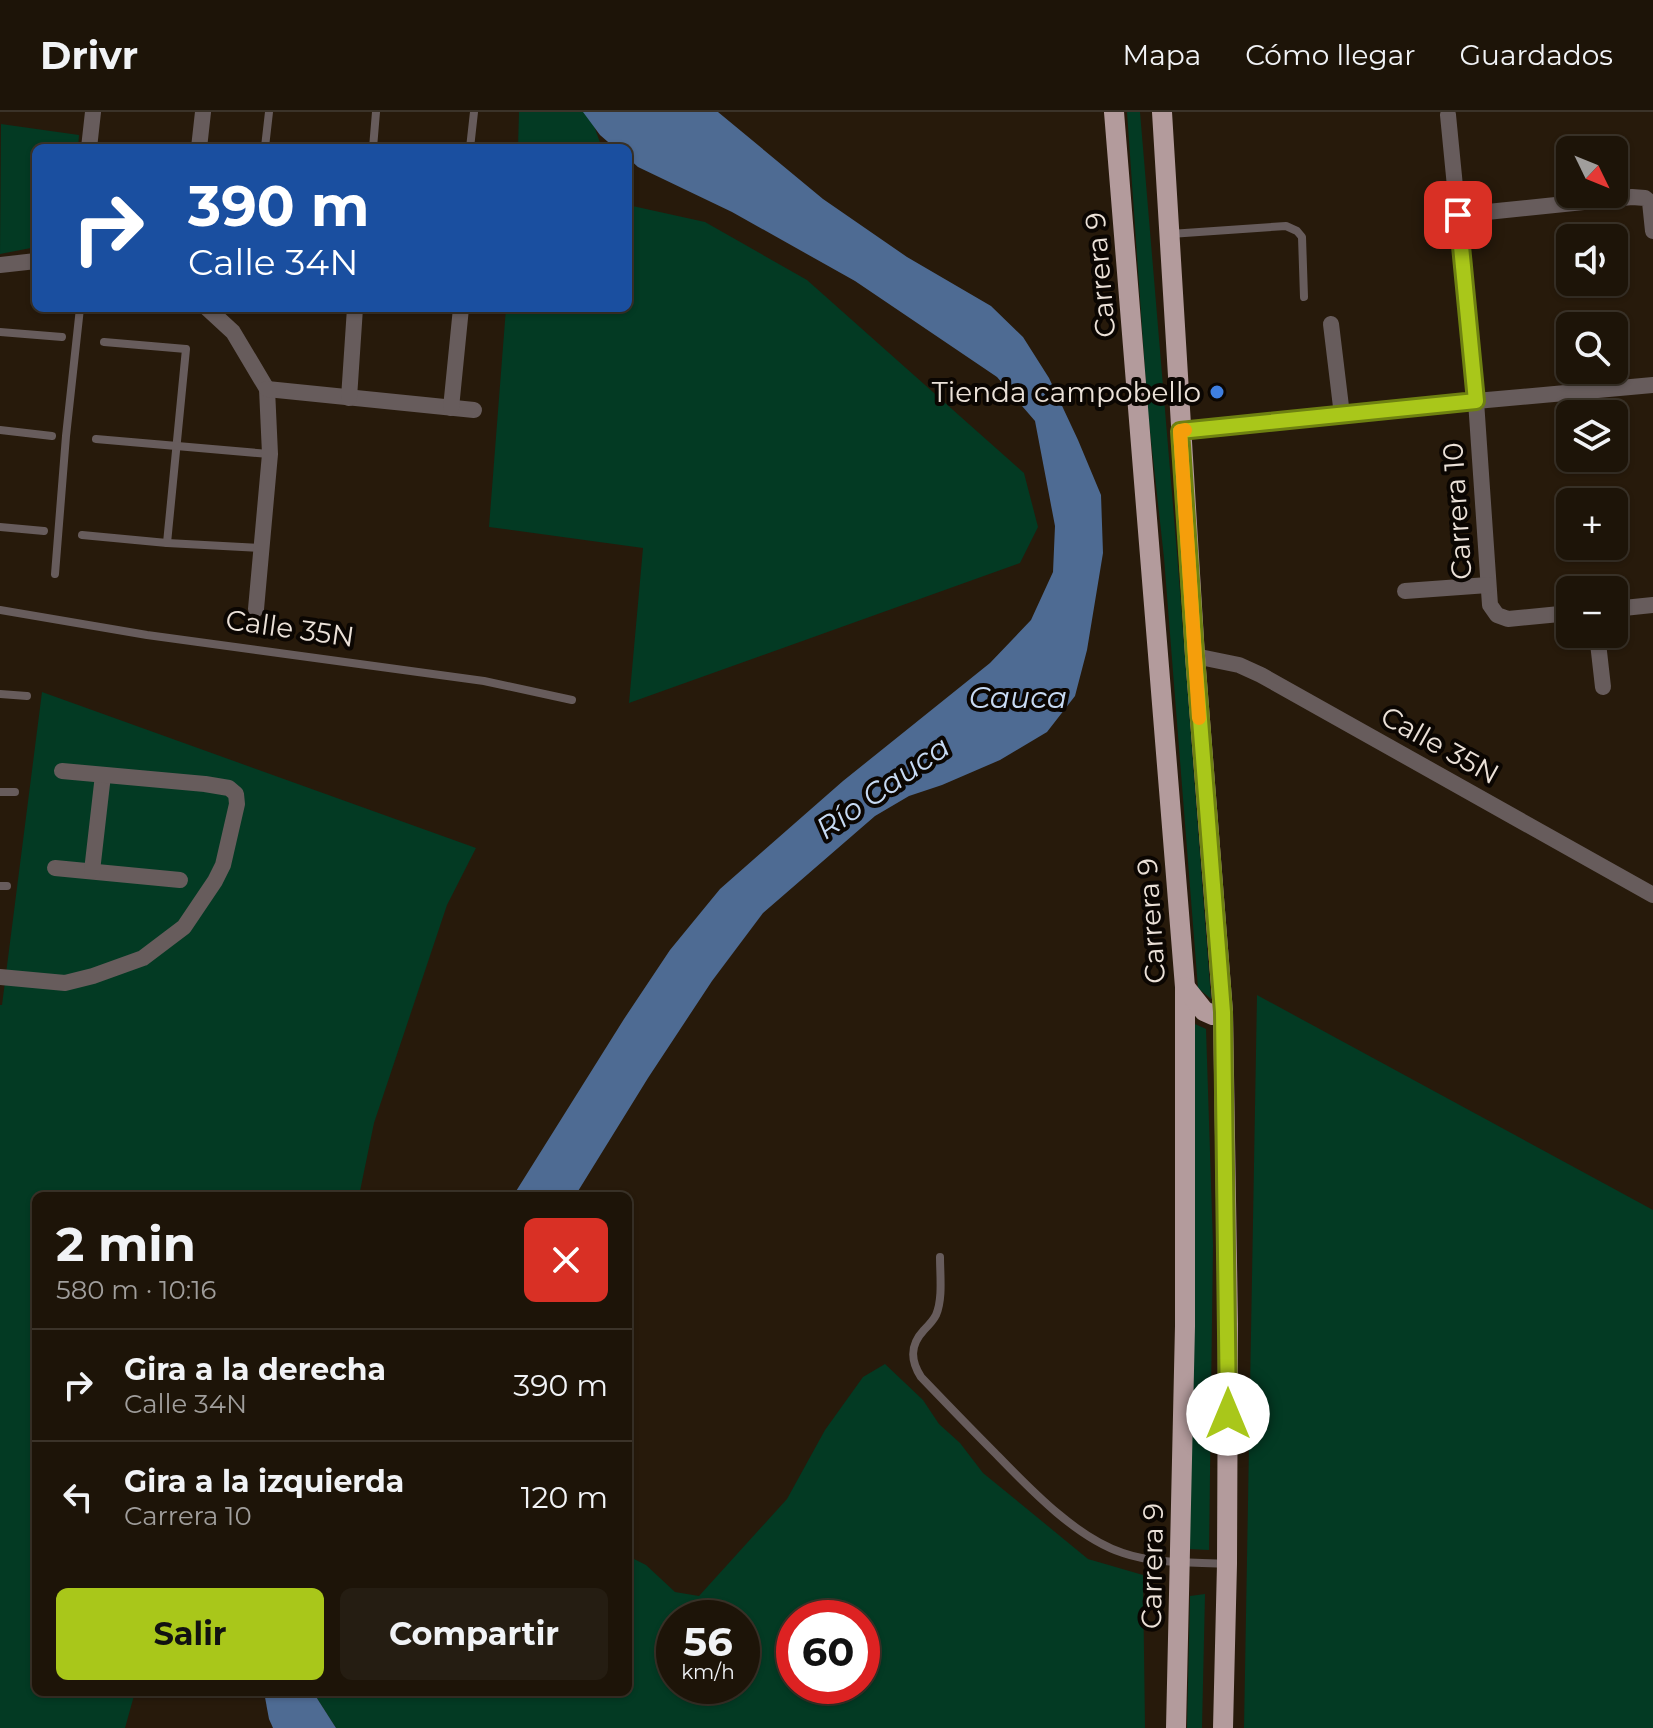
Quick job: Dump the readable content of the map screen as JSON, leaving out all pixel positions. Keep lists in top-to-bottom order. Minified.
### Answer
{"streets":{"main road":["Carrera 9"],"street":["Carrera 10","Calle 35N"]},"water":["Cauca","Río Cauca"],"places":["Tienda campobello"],"north":"bottom right","page":{"header":"Drivr","nav":["Mapa","Cómo llegar","Guardados"],"map_buttons":["+","−"],"turn":["390 m","Calle 34N"],"heading":["2 min","580 m · 10:16"],"list":[{"name":"Gira a la derecha","note":"Calle 34N","value":"390 m"},{"name":"Gira a la izquierda","note":"Carrera 10","value":"120 m"}],"buttons":["Salir","Compartir"],"speed":"56 km/h","limit":"60"}}
